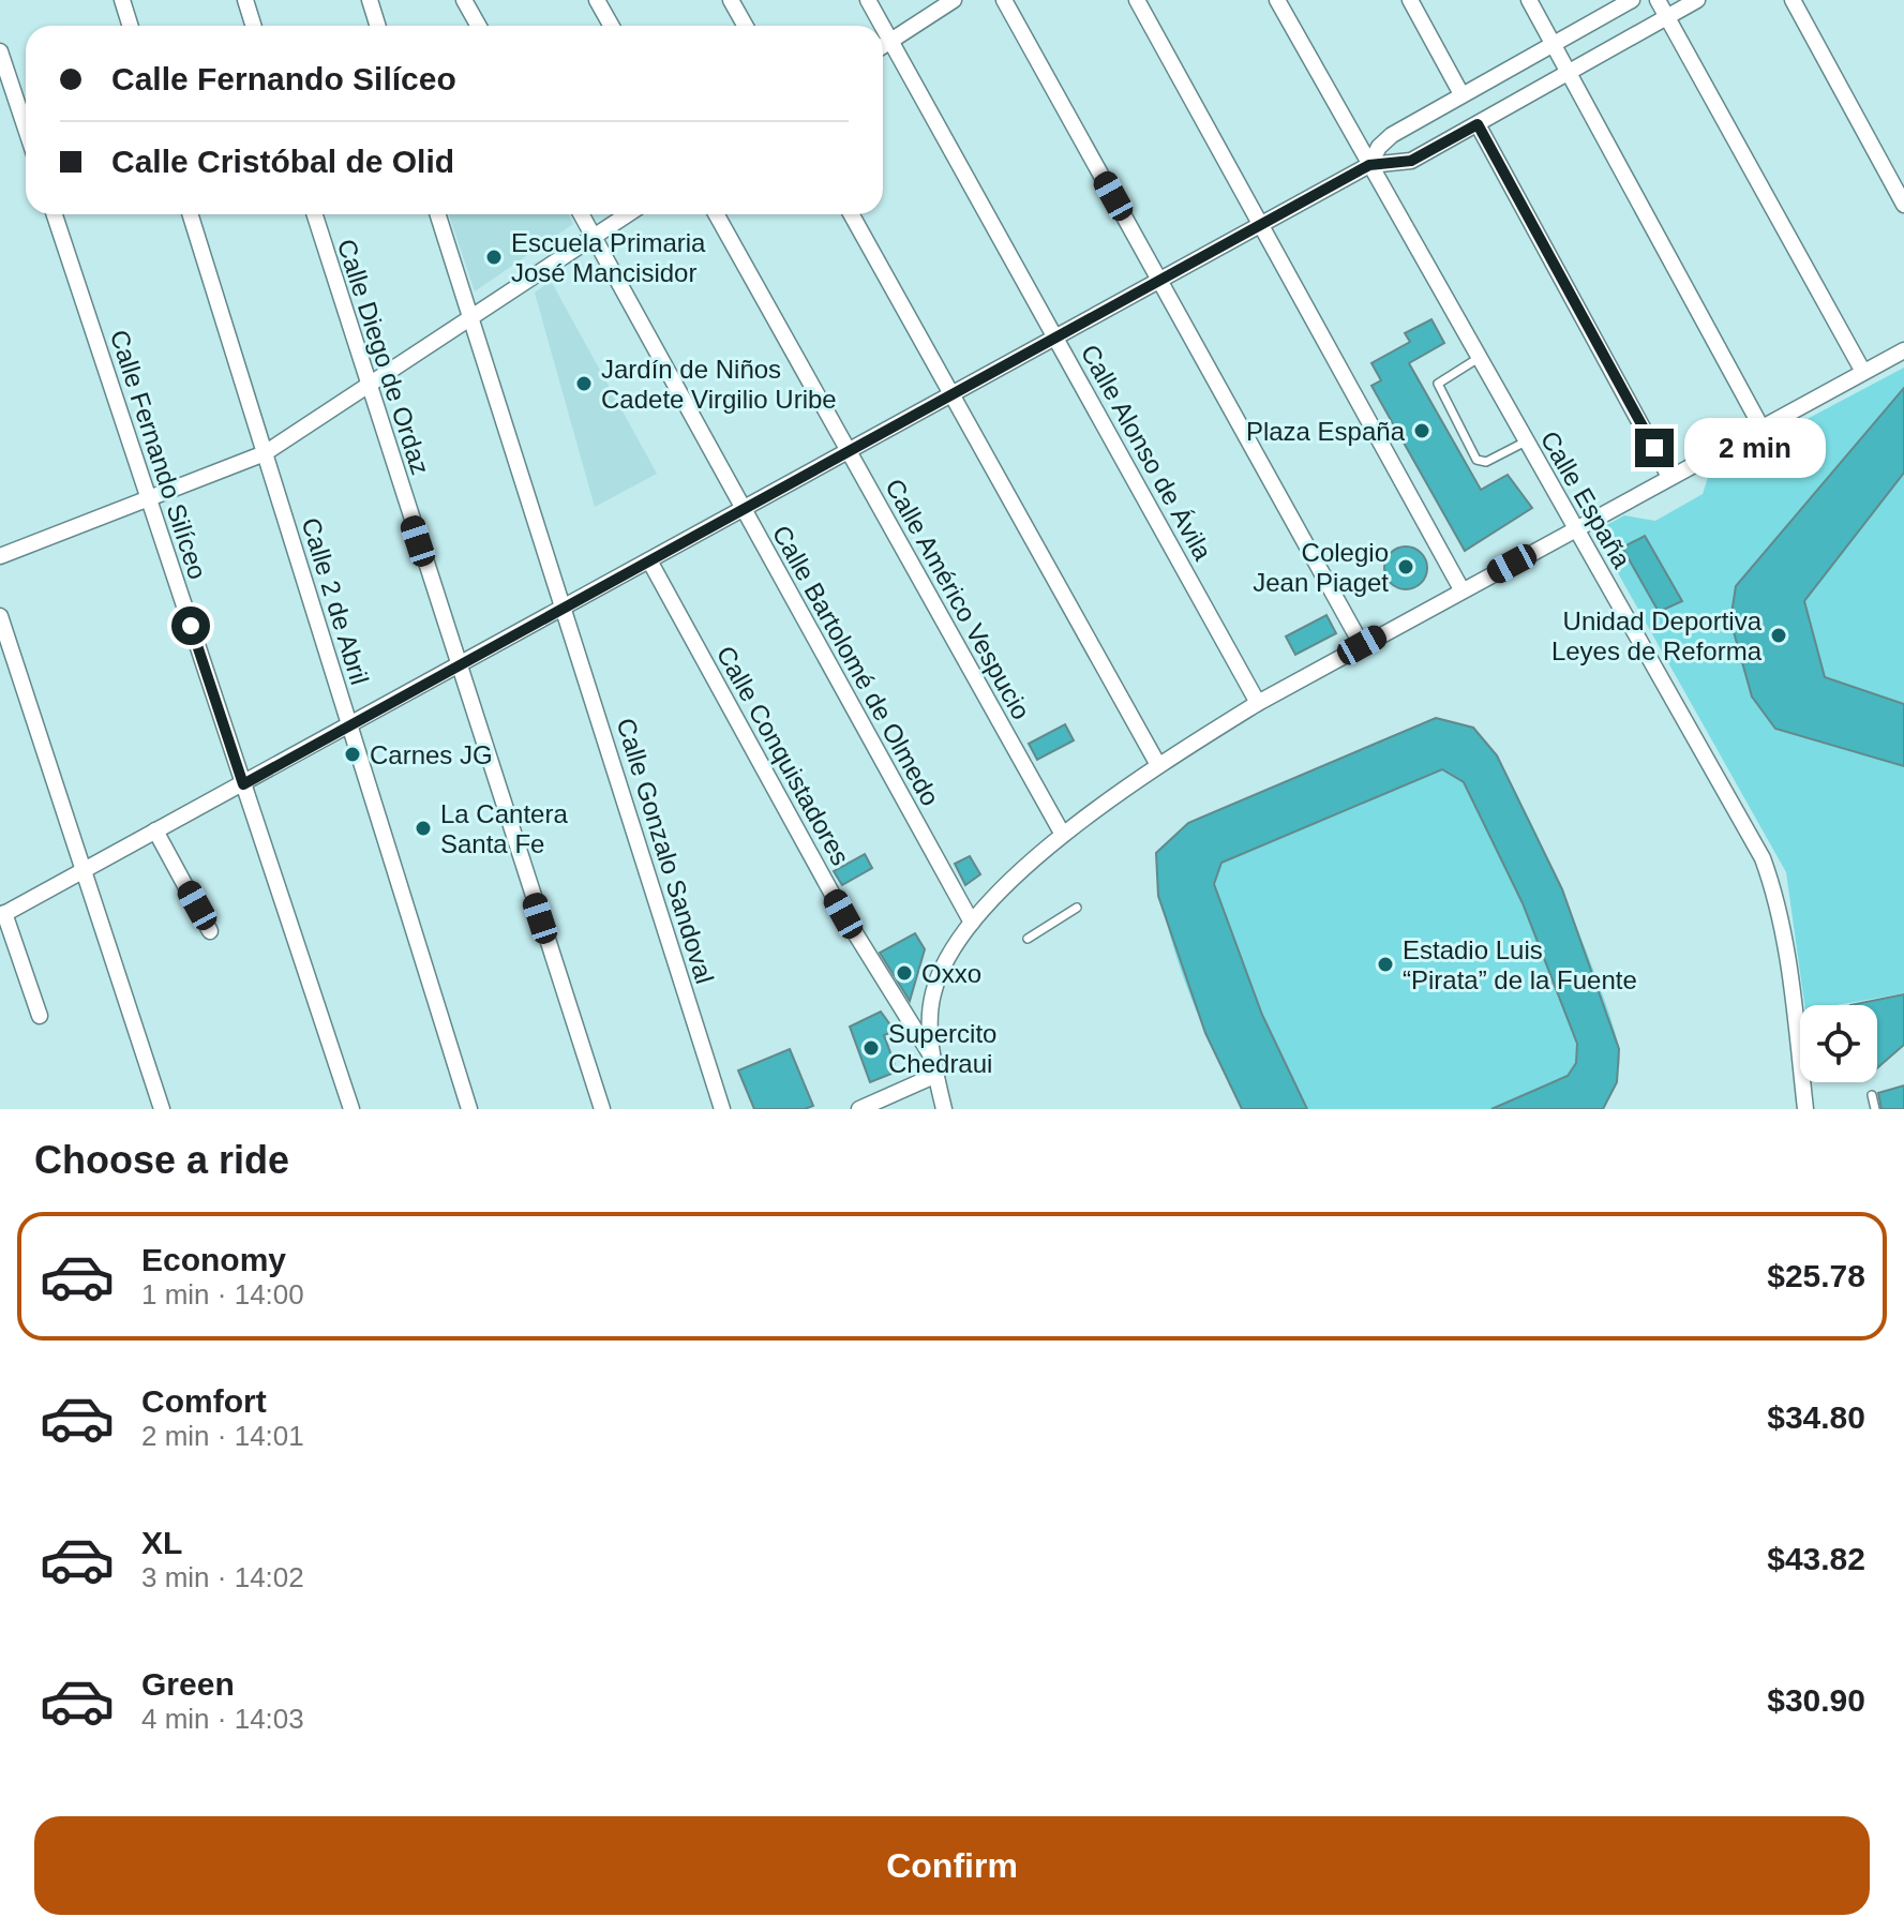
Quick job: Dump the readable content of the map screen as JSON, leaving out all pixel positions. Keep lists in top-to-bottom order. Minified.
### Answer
{"streets":{"street":["Calle Diego de Ordaz","Calle Alonso de Ávila","Calle Fernando Silíceo","Calle España","Calle Américo Vespucio","Calle 2 de Abril","Calle Bartolomé de Olmedo","Calle Conquistadores","Calle Gonzalo Sandoval"]},"places":["Escuela Primaria José Mancisidor","Jardín de Niños Cadete Virgilio Uribe","Plaza España","Colegio Jean Piaget","Unidad Deportiva Leyes de Reforma","Carnes JG","La Cantera Santa Fe","Estadio Luis “Pirata” de la Fuente","Oxxo","Supercito Chedraui"],"page":{"banner":["Calle Fernando Silíceo","Calle Cristóbal de Olid"],"bubble":"2 min","heading":"Choose a ride","list":[{"name":"Economy","note":"1 min · 14:00","value":"$25.78"},{"name":"Comfort","note":"2 min · 14:01","value":"$34.80"},{"name":"XL","note":"3 min · 14:02","value":"$43.82"},{"name":"Green","note":"4 min · 14:03","value":"$30.90"}],"buttons":"Confirm"}}
